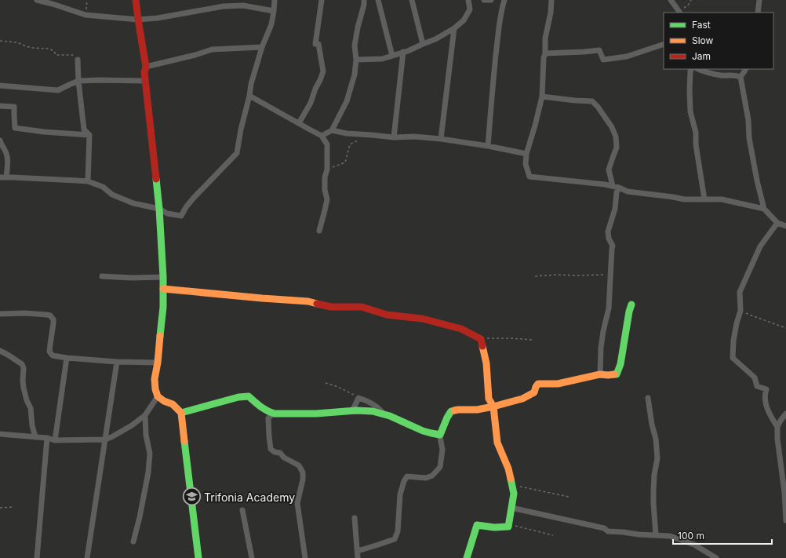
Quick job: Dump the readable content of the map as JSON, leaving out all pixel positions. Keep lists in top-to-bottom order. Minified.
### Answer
{"places":{"school or university":["Trifonia Academy"]},"legend":["Fast","Slow","Jam"],"scale_bar":"100 m"}
